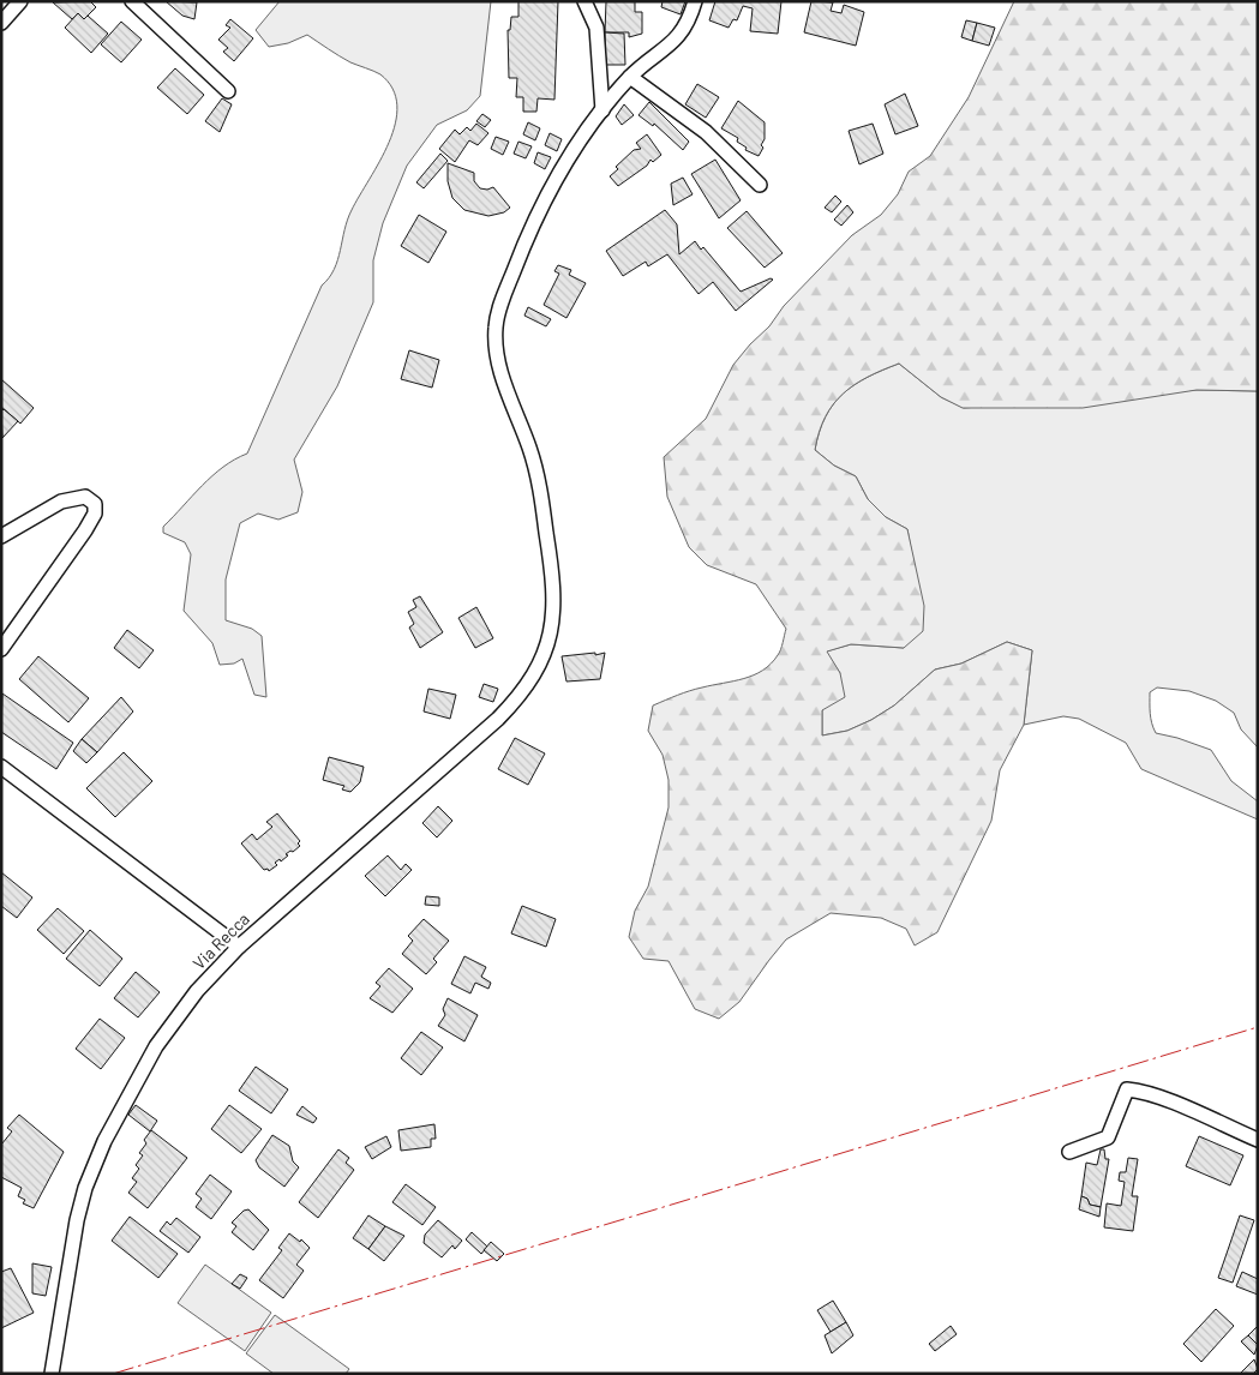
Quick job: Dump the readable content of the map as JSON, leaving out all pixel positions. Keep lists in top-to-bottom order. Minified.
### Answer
{"streets":{"street":["Via Recca"]}}
